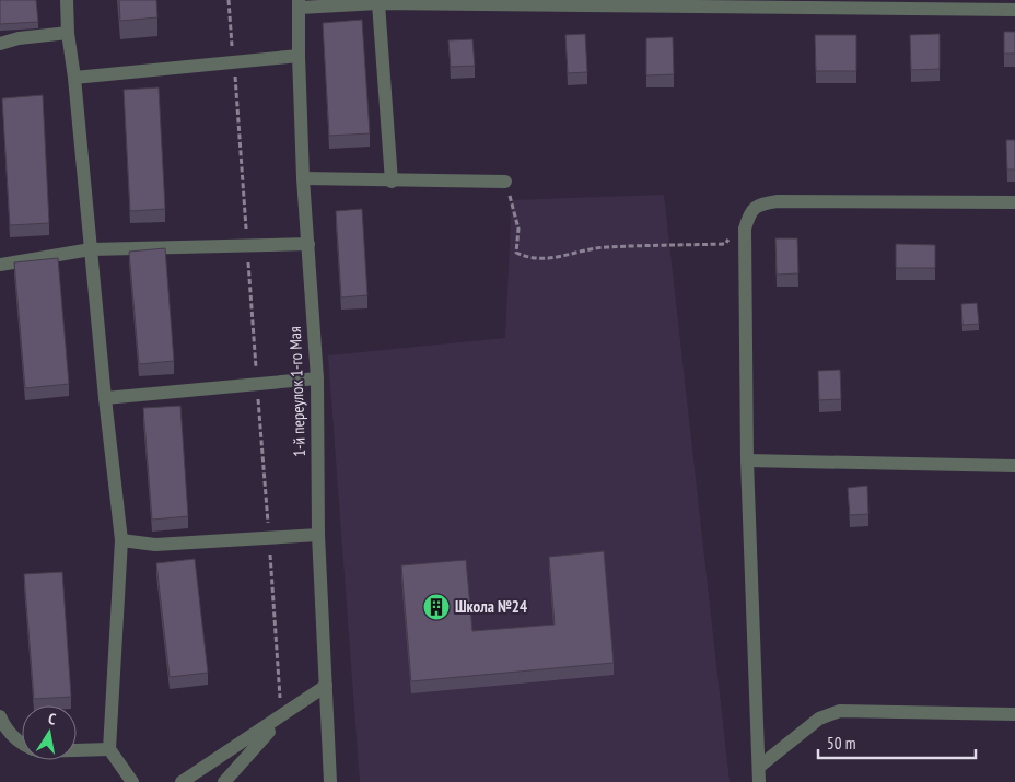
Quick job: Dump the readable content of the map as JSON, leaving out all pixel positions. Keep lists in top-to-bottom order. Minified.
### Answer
{"streets":{"street":["1-й переулок 1-го Мая"]},"places":{"building":["Школа №24"]},"scale_bar":"50 m","north":"top"}
